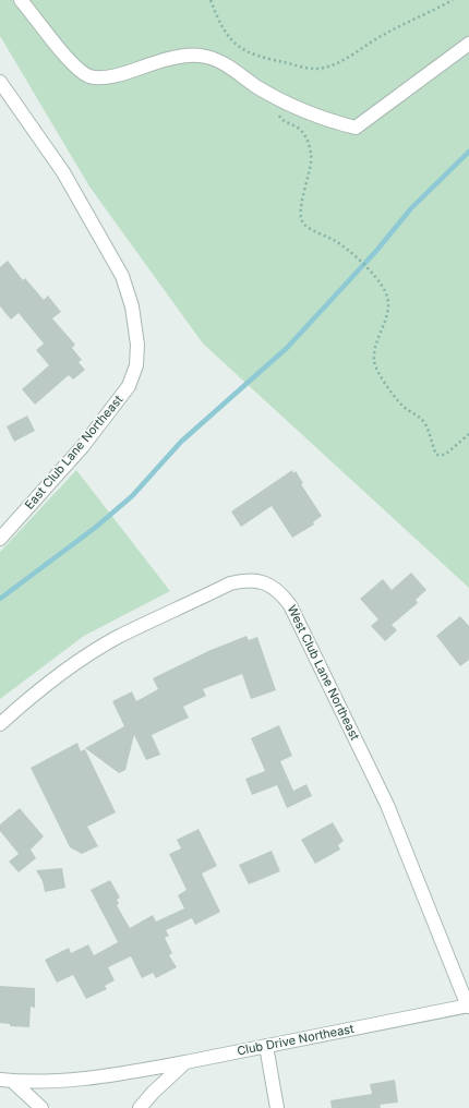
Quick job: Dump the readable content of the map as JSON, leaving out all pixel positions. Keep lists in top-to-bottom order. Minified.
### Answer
{"streets":{"street":["East Club Lane Northeast","West Club Lane Northeast","Club Drive Northeast"]},"crossings":[["West Club Lane Northeast","Club Drive Northeast"]]}
